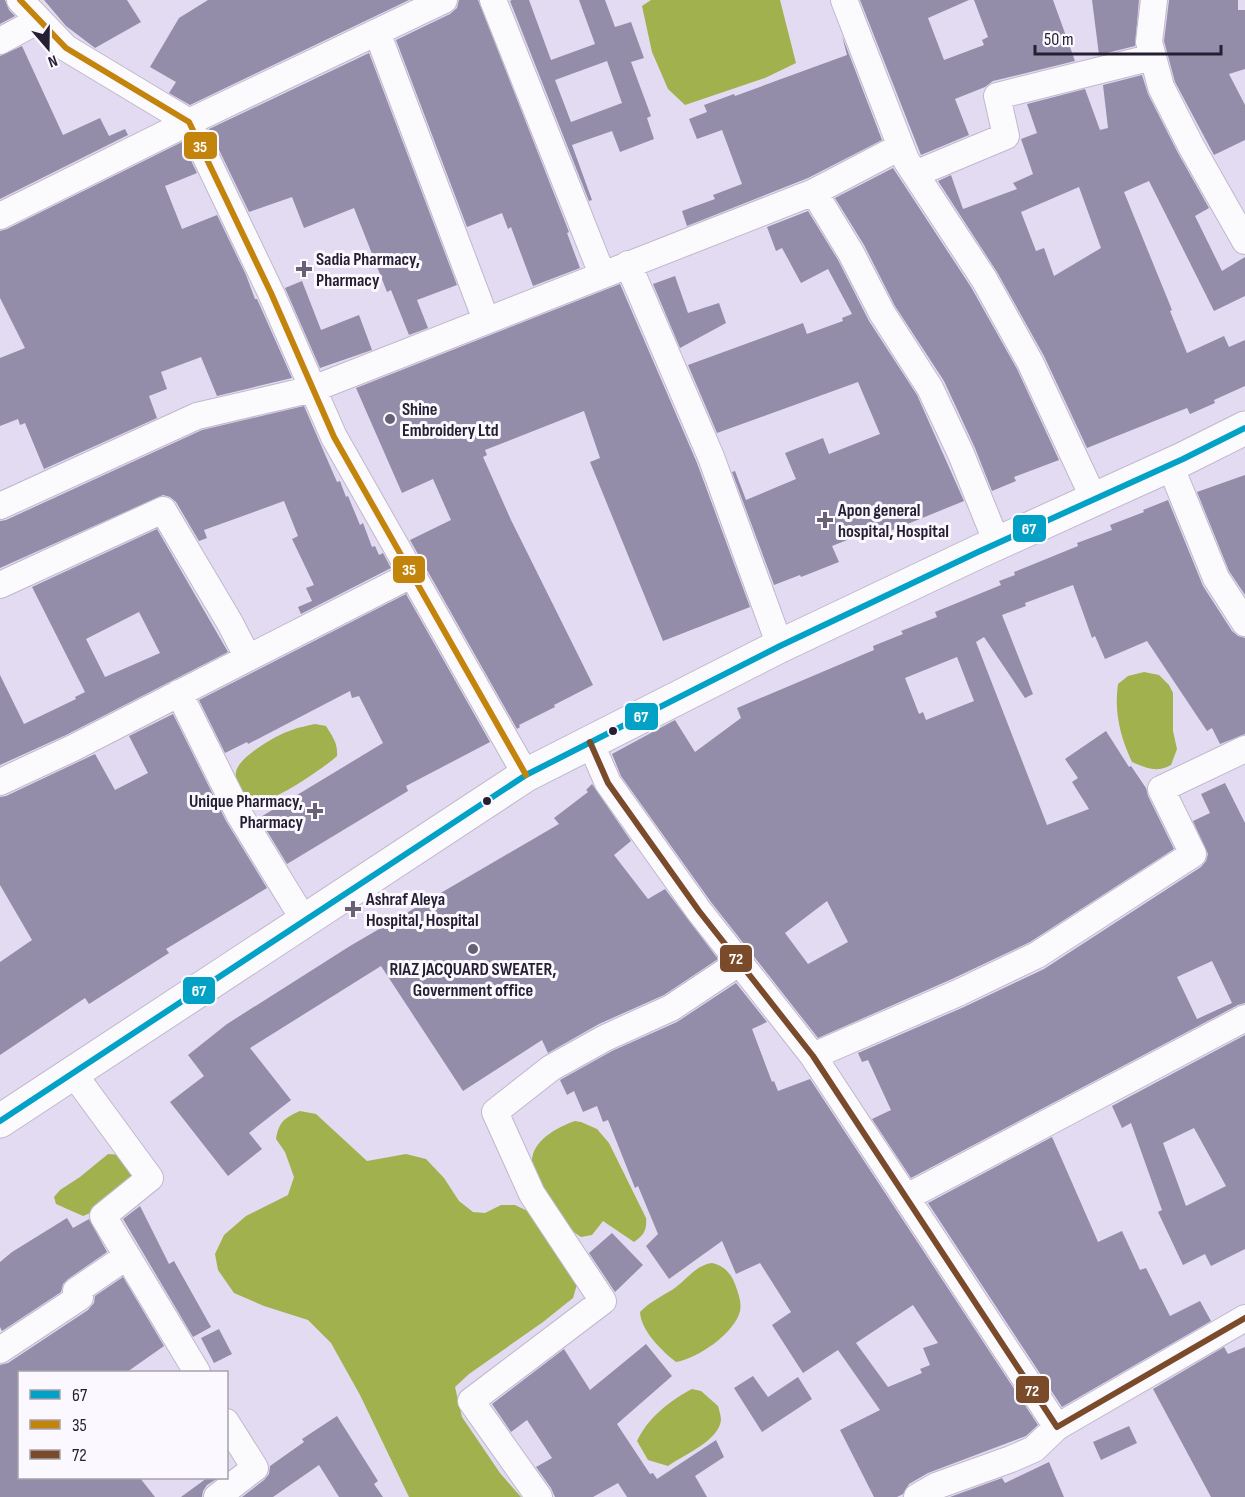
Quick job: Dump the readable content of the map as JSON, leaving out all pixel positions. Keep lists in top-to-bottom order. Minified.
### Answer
{"places":{"health":["Sadia Pharmacy, Pharmacy","Apon general hospital, Hospital","Unique Pharmacy, Pharmacy","Ashraf Aleya Hospital, Hospital"],"other":["Shine Embroidery Ltd","RIAZ JACQUARD SWEATER, Government office"]},"lines":["transit line 35","transit line 67","transit line 72"],"legend":["67","35","72"],"scale_bar":"50 m","north":"bottom"}
